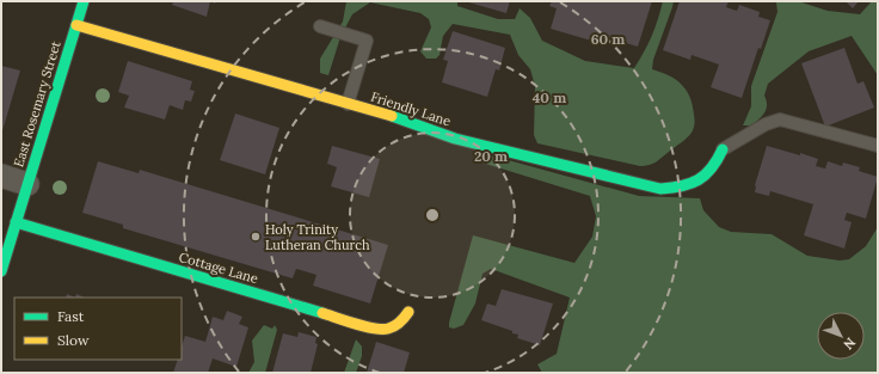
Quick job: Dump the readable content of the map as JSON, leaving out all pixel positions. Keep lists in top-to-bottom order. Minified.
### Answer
{"streets":{"street":["East Rosemary Street","Friendly Lane","Cottage Lane"]},"crossings":[["East Rosemary Street","Friendly Lane"],["East Rosemary Street","Cottage Lane"]],"places":["Holy Trinity Lutheran Church"],"legend":["Fast","Slow"],"north":"bottom right","rings":["60 m","40 m","20 m"]}
